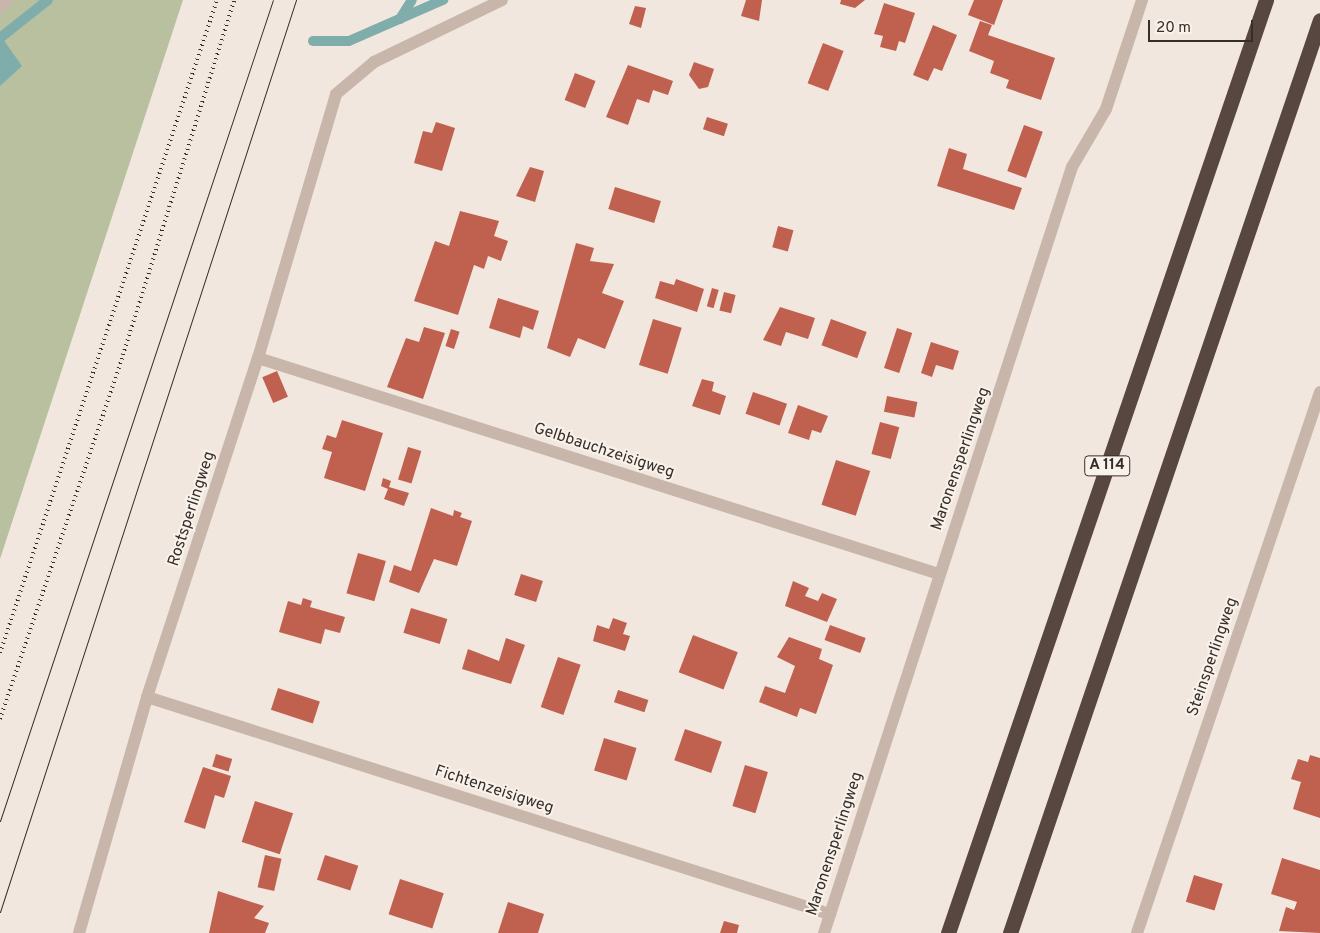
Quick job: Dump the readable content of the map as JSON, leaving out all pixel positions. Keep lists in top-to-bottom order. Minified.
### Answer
{"streets":{"highway":["A 114"],"lane":["Gelbbauchzeisigweg","Maronensperlingweg","Rostsperlingweg","Steinsperlingweg","Fichtenzeisigweg"]},"crossings":[["Gelbbauchzeisigweg","Maronensperlingweg"],["Gelbbauchzeisigweg","Rostsperlingweg"],["Maronensperlingweg","Fichtenzeisigweg"],["Rostsperlingweg","Fichtenzeisigweg"]],"scale_bar":"20 m"}
